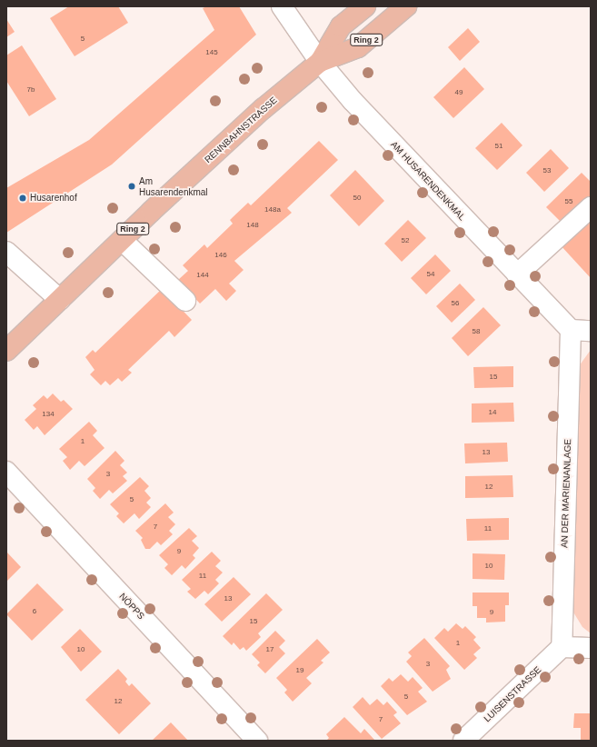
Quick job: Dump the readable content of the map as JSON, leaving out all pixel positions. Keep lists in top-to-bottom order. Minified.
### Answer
{"streets":{"main road":["Ring 2","RENNBAHNSTRASSE"],"street":["AM HUSARENDENKMAL","AN DER MARIENANLAGE","NÖPPS","LUISENSTRASSE"]},"crossings":[["RENNBAHNSTRASSE","AM HUSARENDENKMAL"],["AM HUSARENDENKMAL","AN DER MARIENANLAGE"],["AN DER MARIENANLAGE","LUISENSTRASSE"]],"places":["Am Husarendenkmal","Husarenhof"],"house_numbers":["5","145","7b","49","51","53","50","55","148a","148","52","146","54","144","56","58","15","14","134","1","13","3","12","5","7","11","9","10","11","13","6","9","15","1","10","17","3","19","5","12","7"]}
